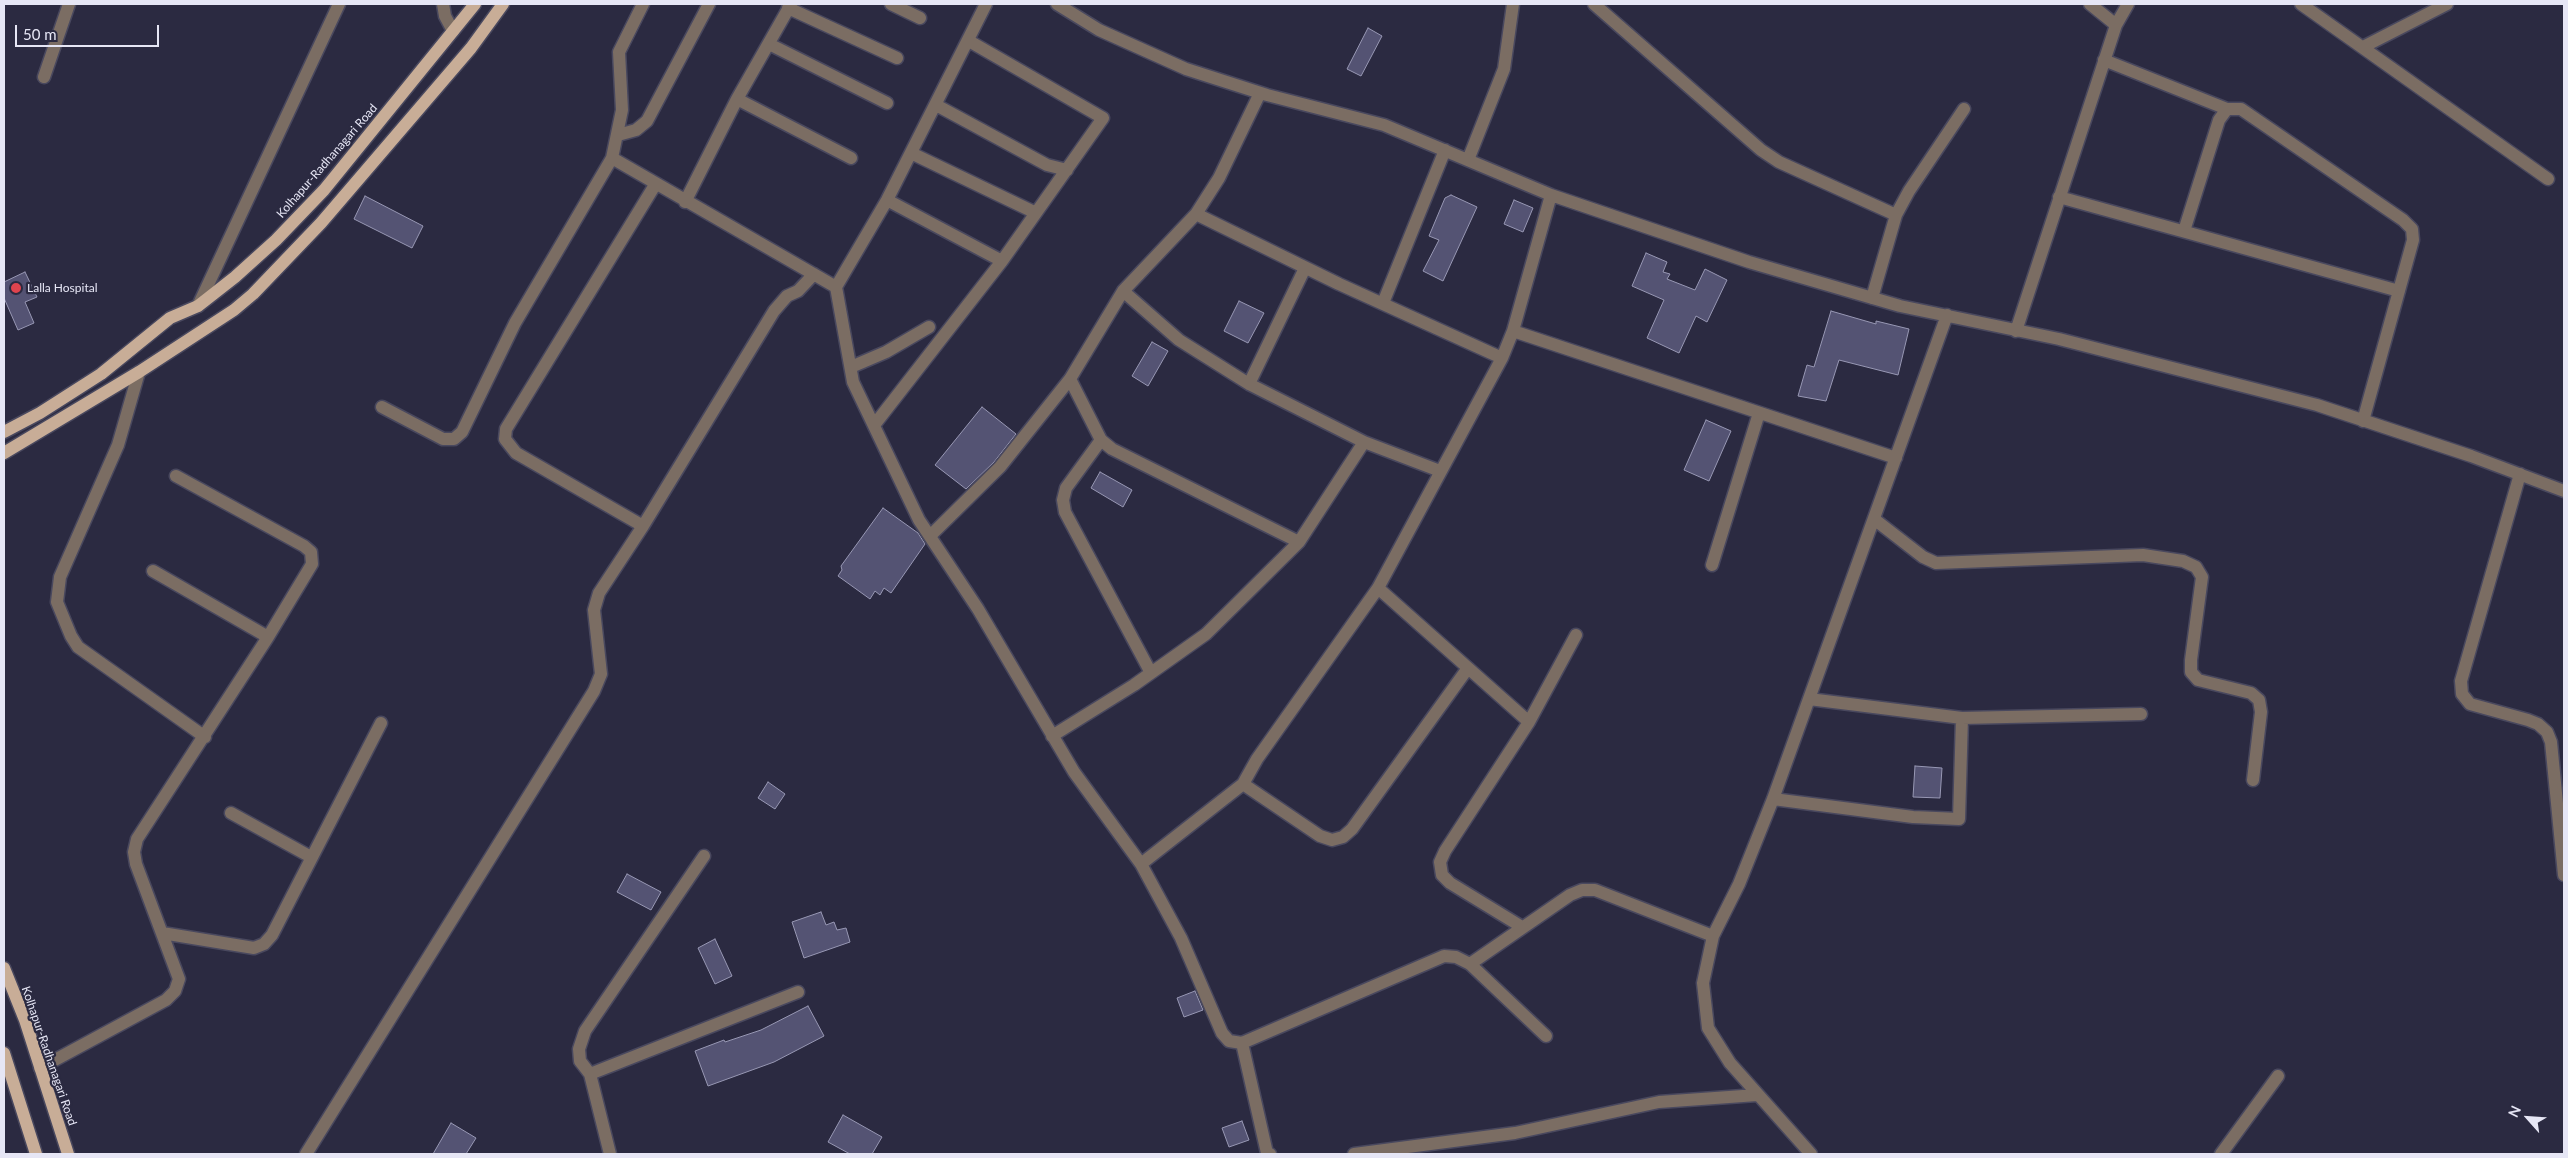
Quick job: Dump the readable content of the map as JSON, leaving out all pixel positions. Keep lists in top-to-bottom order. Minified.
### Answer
{"streets":{"main road":["Kolhapur-Radhanagari Road"]},"places":["Lalla Hospital"],"scale_bar":"50 m","north":"top left"}
